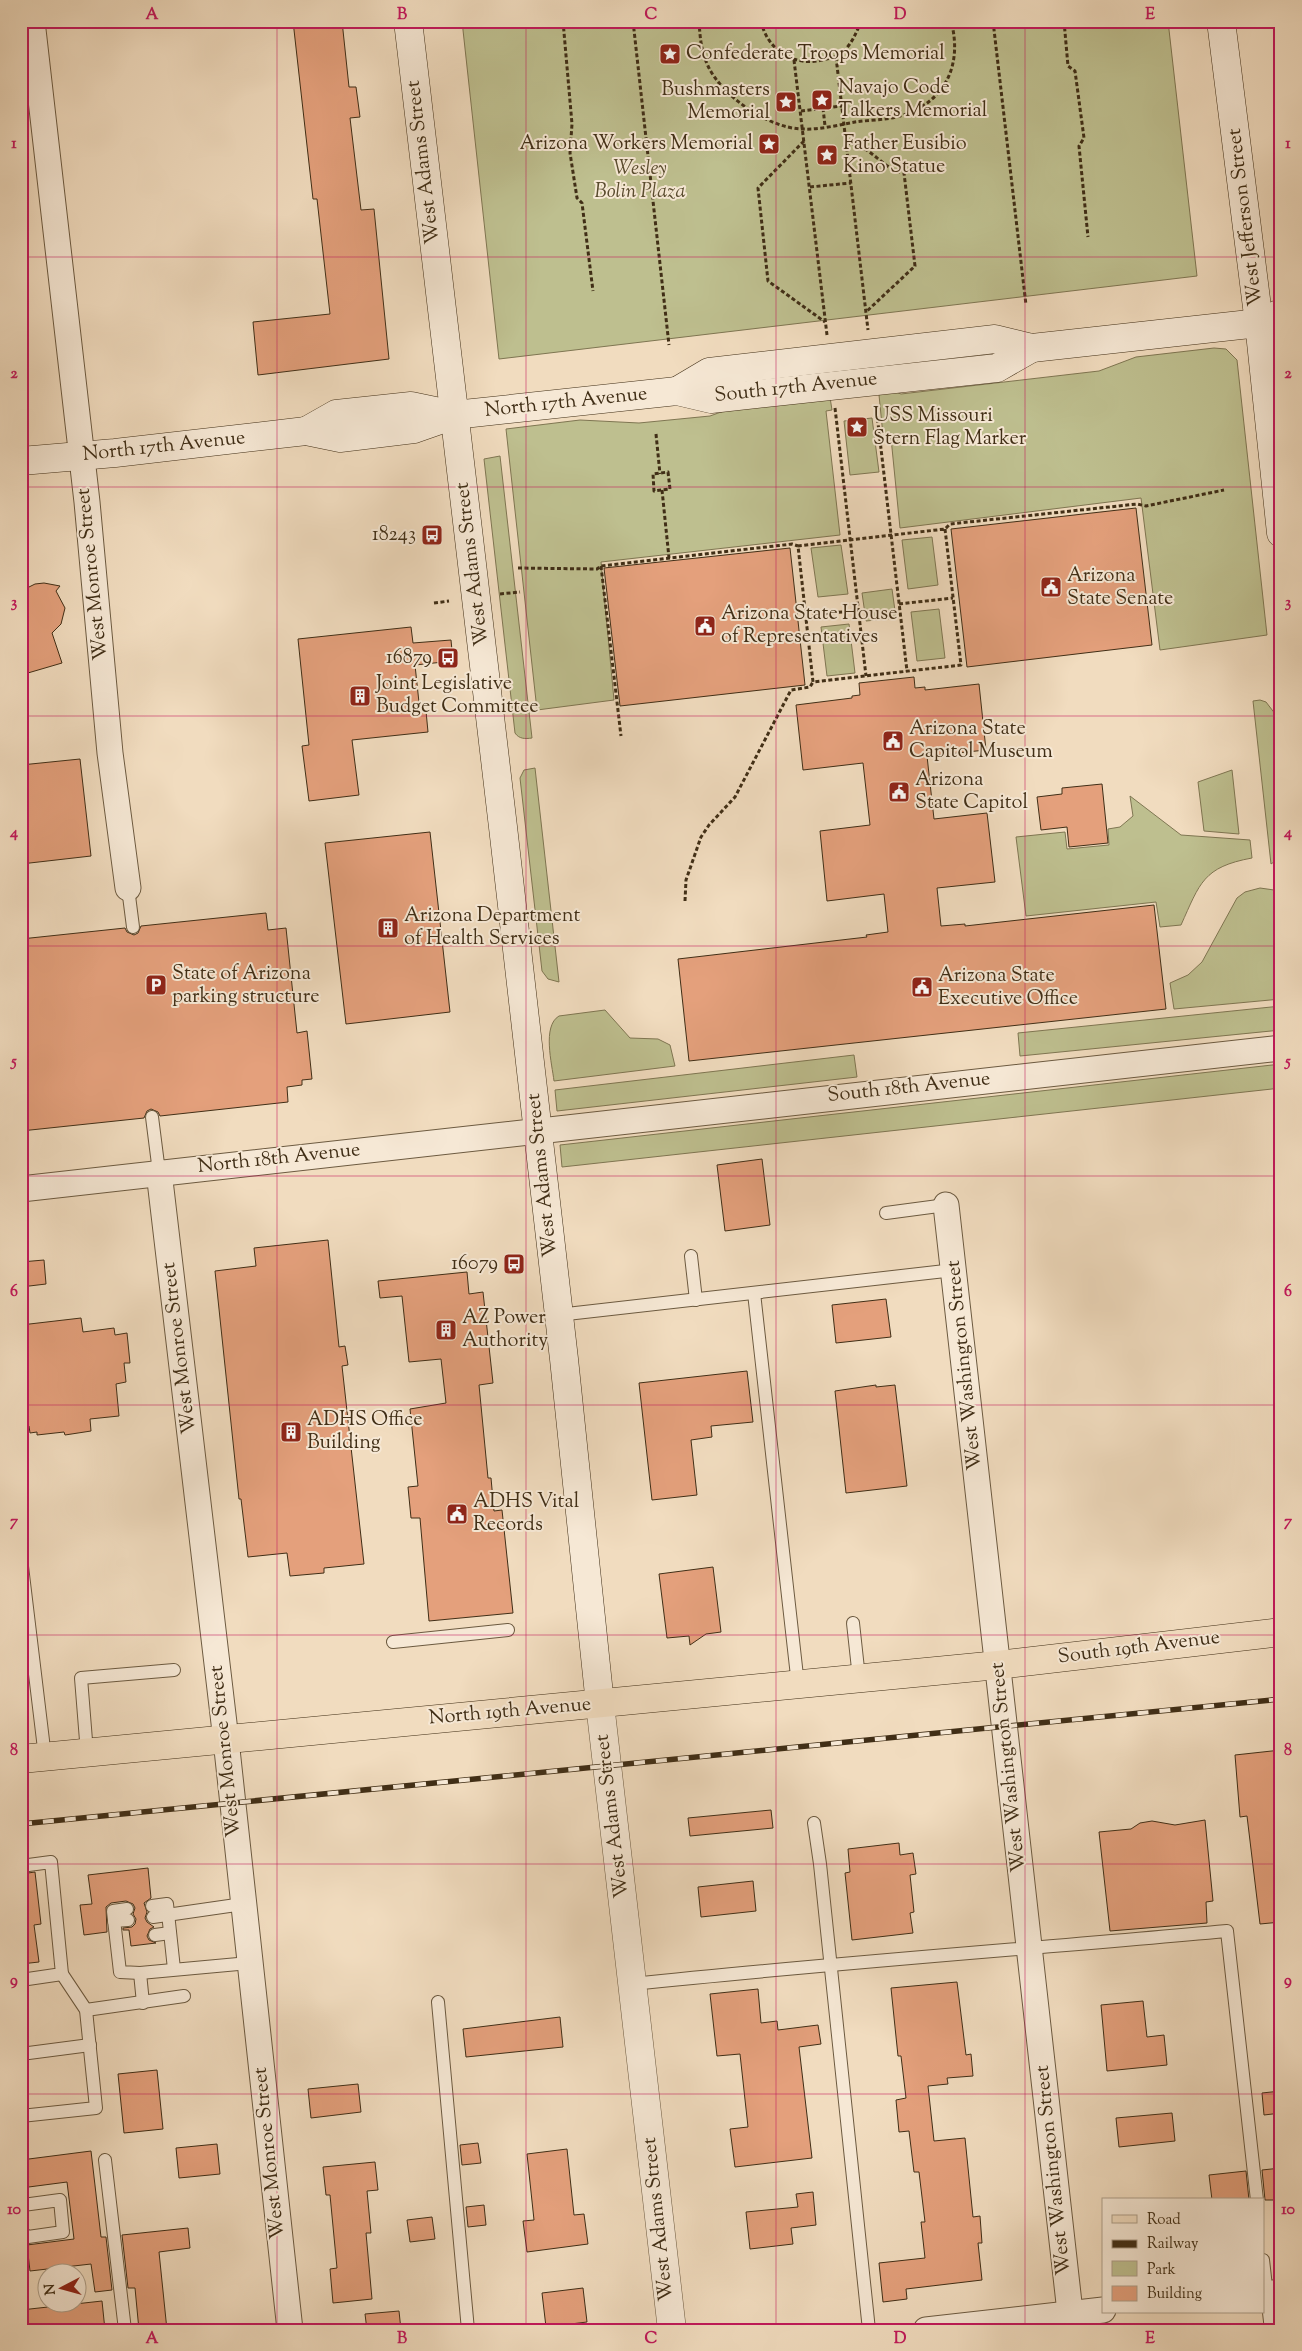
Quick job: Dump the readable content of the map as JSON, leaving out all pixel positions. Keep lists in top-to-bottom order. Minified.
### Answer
{"streets":{"main road":["West Adams Street","West Jefferson Street","South 17th Avenue","North 17th Avenue","South 19th Avenue","North 19th Avenue"],"street":["West Monroe Street","South 18th Avenue","North 18th Avenue","West Washington Street"]},"crossings":[["West Adams Street","North 17th Avenue"],["West Adams Street","South 18th Avenue"],["West Adams Street","North 18th Avenue"],["West Adams Street","North 19th Avenue"],["West Jefferson Street","South 17th Avenue"],["South 17th Avenue","North 17th Avenue"],["North 17th Avenue","West Monroe Street"],["West Monroe Street","North 18th Avenue"],["West Monroe Street","North 19th Avenue"],["South 18th Avenue","North 18th Avenue"],["West Washington Street","South 19th Avenue"],["West Washington Street","North 19th Avenue"],["South 19th Avenue","North 19th Avenue"]],"parks":["Wesley Bolin Plaza"],"places":{"place":["Confederate Troops Memorial","Navajo Code Talkers Memorial","Bushmasters Memorial","Arizona Workers Memorial","Father Eusibio Kino Statue","USS Missouri Stern Flag Marker"],"bus stop":["18243","16879","16079"],"public building":["Arizona State Senate","Arizona State House of Representatives","Arizona State Capitol Museum","Arizona State Capitol","Arizona State Executive Office","ADHS Vital Records"],"building":["Joint Legislative Budget Committee","Arizona Department of Health Services","AZ Power Authority","ADHS Office Building"],"parking":["State of Arizona parking structure"]},"legend":["Road","Railway","Park","Building"],"north":"left","grid":{"columns":["A","B","C","D","E"],"rows":["1","2","3","4","5","6","7","8","9","10"]}}
